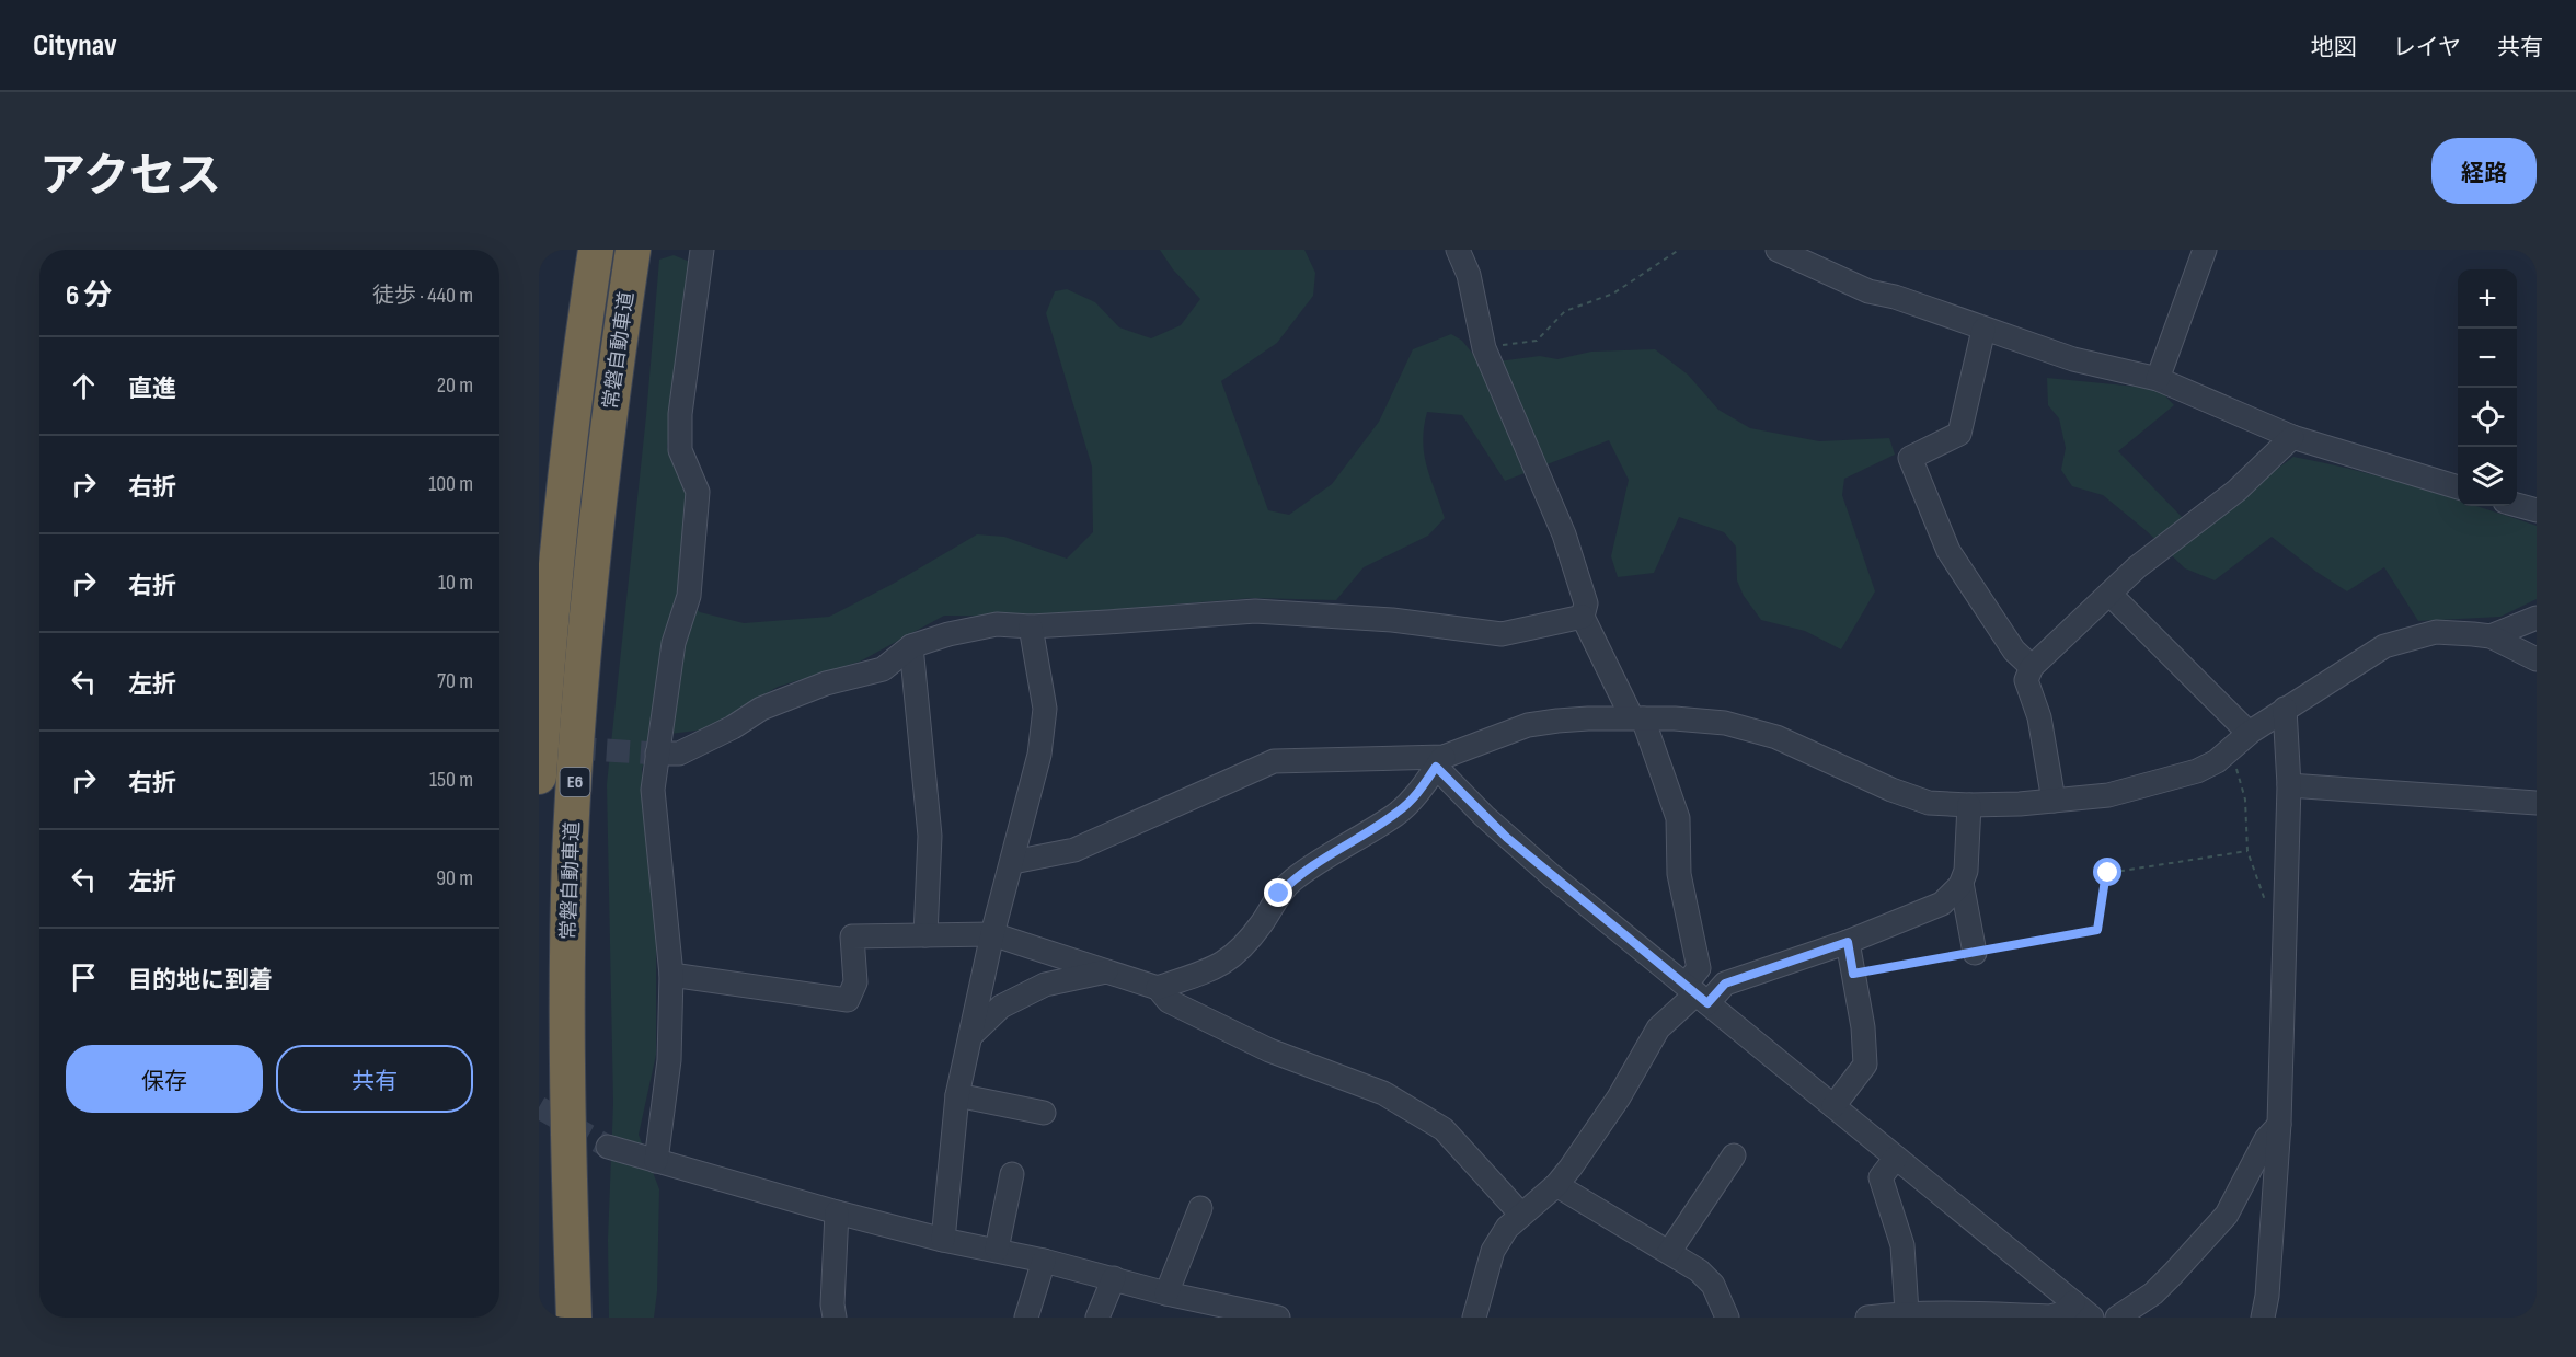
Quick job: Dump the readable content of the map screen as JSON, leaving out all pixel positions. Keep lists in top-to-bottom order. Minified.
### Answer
{"streets":{"highway":["常磐自動車道","E6"]},"page":{"header":"Citynav","nav":["地図","レイヤ","共有"],"title":"アクセス","buttons":["経路",["保存","共有"]],"heading":["6 分","徒歩 · 440 m"],"map_buttons":["+","−"],"list":[["直進","20 m"],["右折","100 m"],["右折","10 m"],["左折","70 m"],["右折","150 m"],["左折","90 m"],"目的地に到着"]}}
